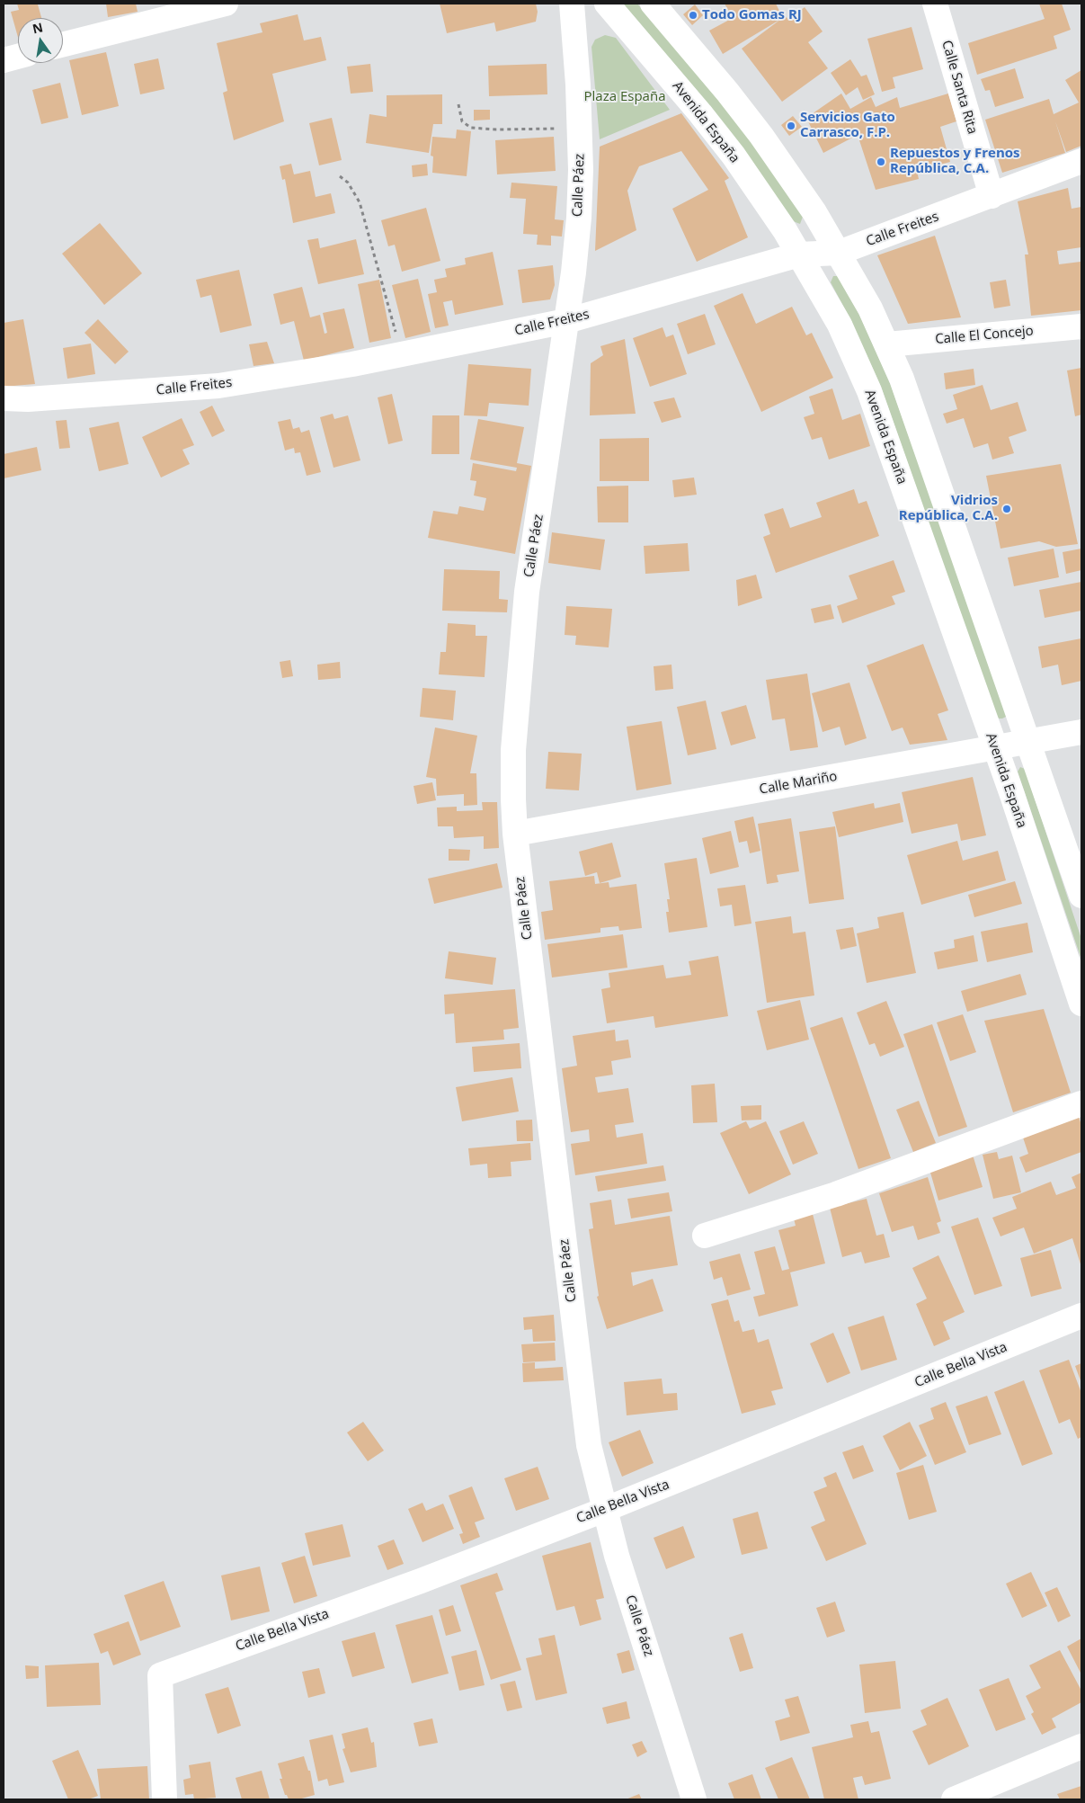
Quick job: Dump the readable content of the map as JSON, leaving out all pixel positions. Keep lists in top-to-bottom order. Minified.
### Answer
{"streets":{"street":["Calle Santa Rita","Avenida España","Calle Páez","Calle Freites","Calle El Concejo","Calle Mariño","Calle Bella Vista"]},"crossings":[["Calle Santa Rita","Calle Freites"],["Avenida España","Calle Freites"],["Avenida España","Calle Mariño"],["Calle Páez","Calle Freites"],["Calle Páez","Calle Mariño"],["Calle Páez","Calle Bella Vista"]],"parks":["Plaza España"],"places":["Todo Gomas RJ","Servicios Gato Carrasco, F.P.","Repuestos y Frenos República, C.A.","Vidrios República, C.A."],"north":"top"}
